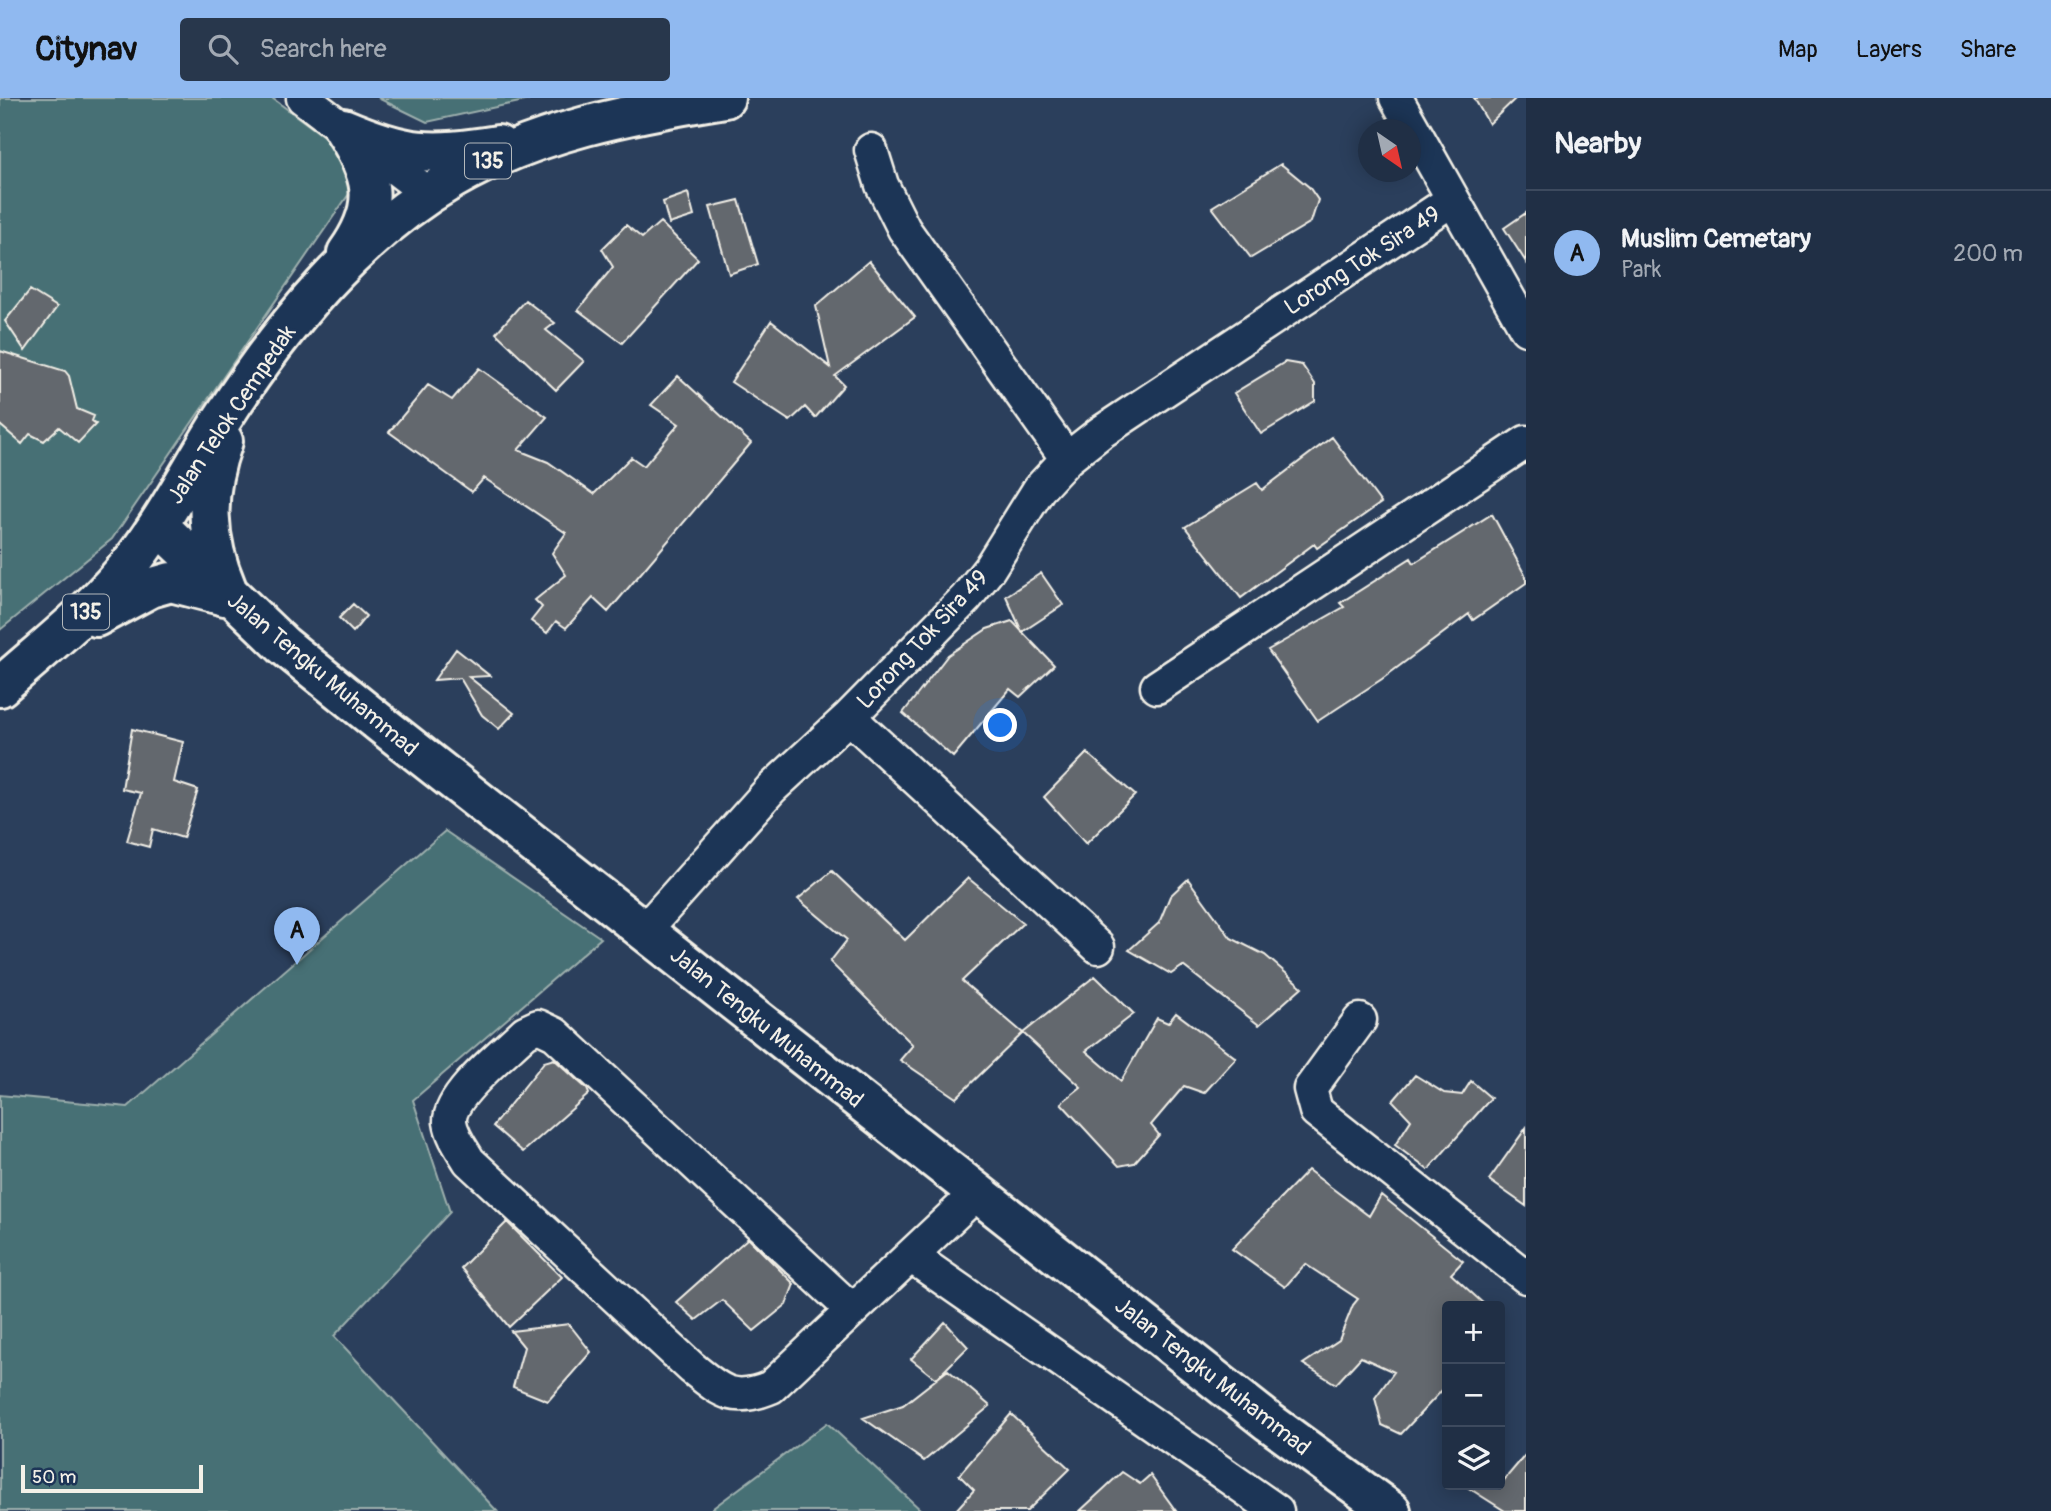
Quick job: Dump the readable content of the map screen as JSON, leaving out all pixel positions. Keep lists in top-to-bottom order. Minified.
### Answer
{"streets":{"main road":["135","Jalan Telok Cempedak","Jalan Tengku Muhammad"],"street":["Lorong Tok Sira 49"]},"crossings":[["Lorong Tok Sira 49","Jalan Tengku Muhammad"],["Jalan Telok Cempedak","Jalan Tengku Muhammad"]],"scale_bar":"50 m","north":"bottom right","page":{"header":"Citynav","search":"Search here","nav":["Map","Layers","Share"],"heading":"Nearby","list":[{"mark":"A","name":"Muslim Cemetary","note":"Park","value":"200 m"}],"pins":"A","map_buttons":["+","−"],"scale":"50 m"}}
